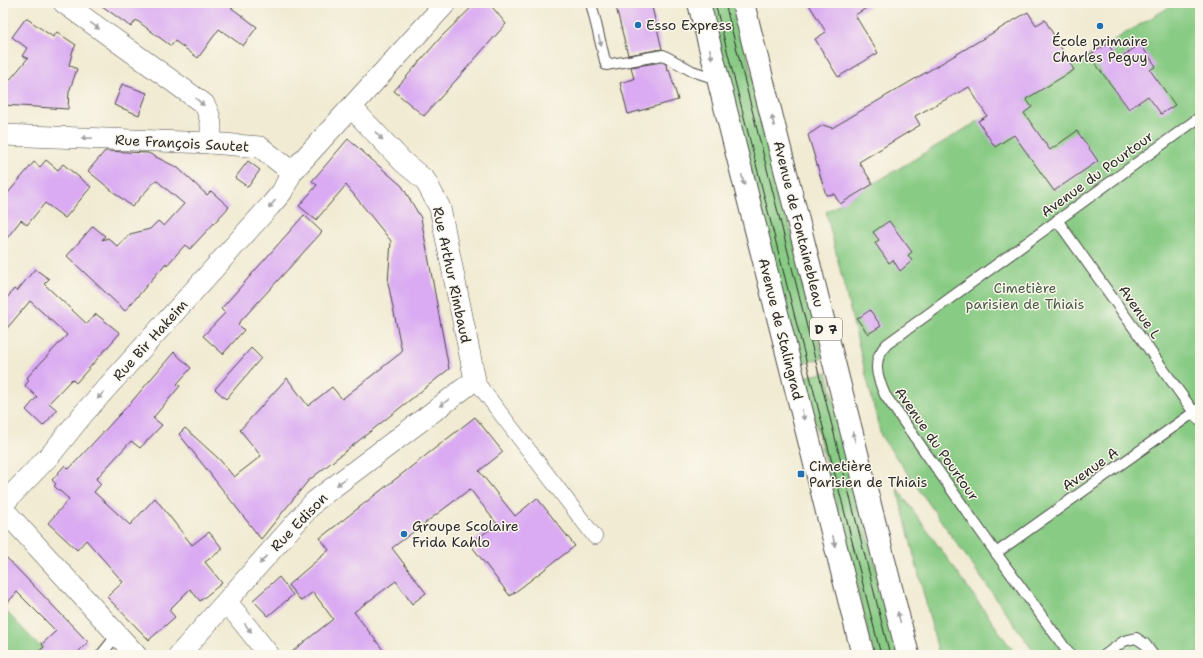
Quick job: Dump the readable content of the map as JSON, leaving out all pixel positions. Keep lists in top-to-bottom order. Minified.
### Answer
{"streets":{"main road":["Avenue de Fontainebleau","Avenue de Stalingrad","D 7"],"street":["Rue François Sautet","Rue Arthur Rimbaud","Rue Bir Hakeim","Rue Edison"],"lane":["Avenue du Pourtour","Avenue L","Avenue A"]},"crossings":[["Rue François Sautet","Rue Bir Hakeim"],["Avenue du Pourtour","Avenue L"],["Avenue du Pourtour","Avenue A"],["Rue Arthur Rimbaud","Rue Edison"],["Avenue L","Avenue A"]],"one_way":["Rue François Sautet","Avenue de Fontainebleau","Rue Arthur Rimbaud","Avenue de Stalingrad","Rue Bir Hakeim","Rue Edison"],"parks":["Cimetière parisien de Thiais"],"places":{"other":["Esso Express","École primaire Charles Peguy","Groupe Scolaire Frida Kahlo"],"transit":["Cimetière Parisien de Thiais"]}}
